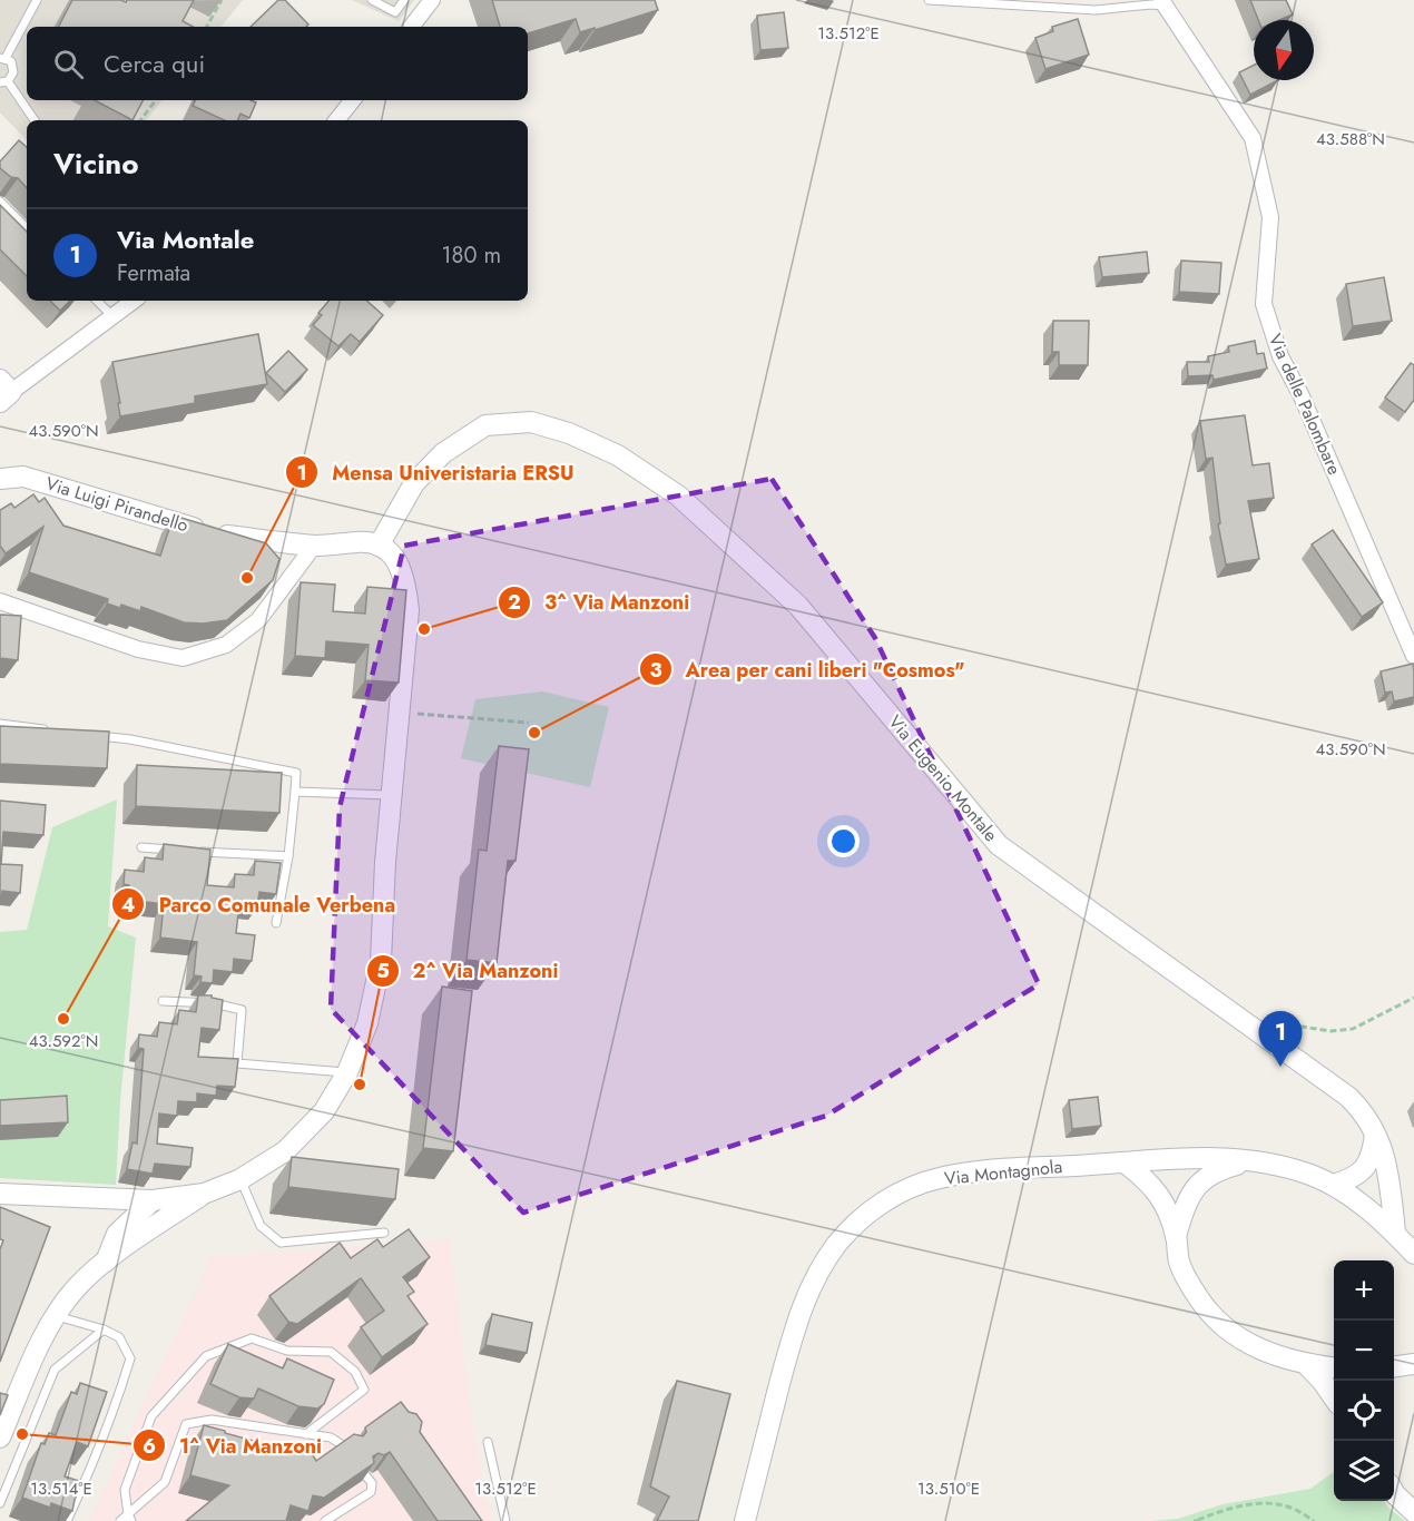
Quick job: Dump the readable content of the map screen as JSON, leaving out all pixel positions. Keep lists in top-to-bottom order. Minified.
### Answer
{"streets":{"street":["Via delle Palombare","Via Luigi Pirandello","Via Eugenio Montale","Via Montagnola"]},"crossings":[["Via Luigi Pirandello","Via Eugenio Montale"],["Via Eugenio Montale","Via Montagnola"]],"places":["Mensa Univeristaria ERSU","3^ Via Manzoni","Area per cani liberi \"Cosmos\"","Parco Comunale Verbena","2^ Via Manzoni","1^ Via Manzoni"],"north":"bottom","page":{"search":"Cerca qui","heading":"Vicino","list":[{"mark":"1","name":"Via Montale","note":"Fermata","value":"180 m"}],"pins":"1","map_buttons":["+","−"]},"coordinates":["13.512°E","43.588°N","43.590°N","43.592°N","13.514°E","13.510°E"]}
